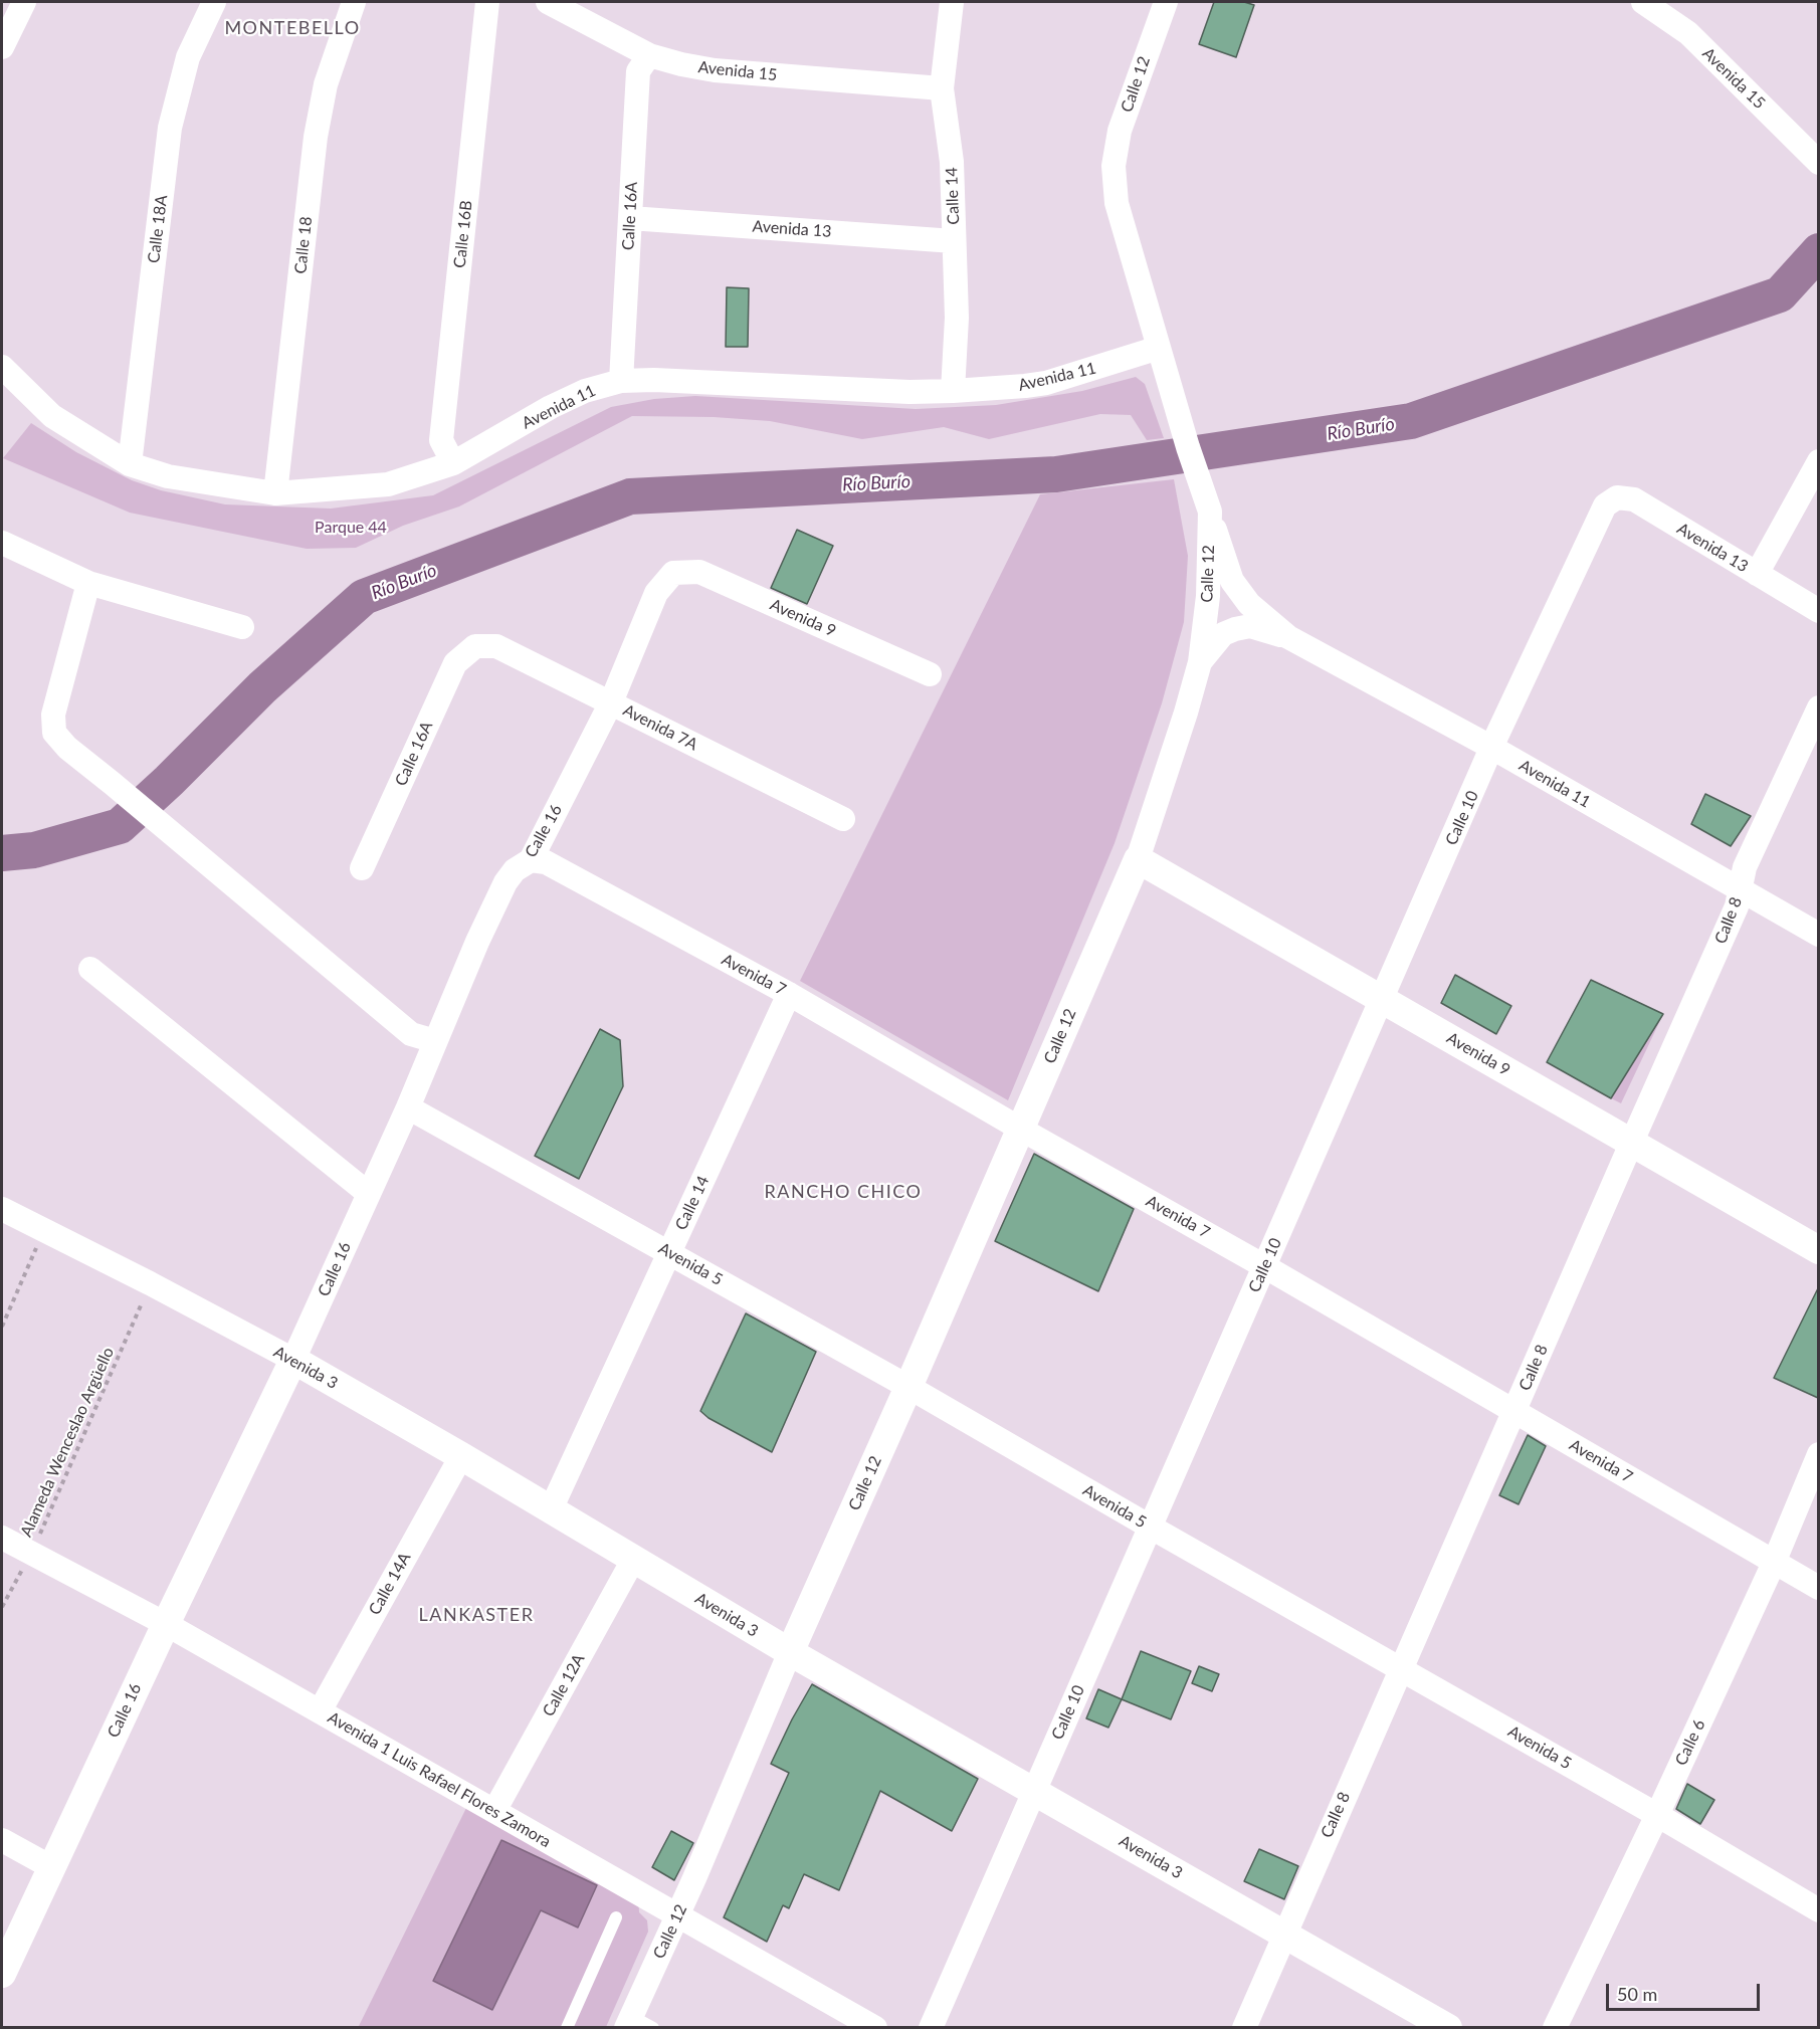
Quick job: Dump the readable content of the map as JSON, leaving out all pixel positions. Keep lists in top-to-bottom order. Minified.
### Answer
{"streets":{"street":["Avenida 15","Calle 12","Calle 14","Calle 16A","Calle 18A","Avenida 13","Calle 16B","Calle 18","Avenida 11","Avenida 9","Avenida 7A","Calle 10","Calle 16","Calle 8","Avenida 7","Avenida 5","Avenida 3","Calle 14A","Calle 12A","Calle 6","Avenida 1 Luis Rafael Flores Zamora"],"path":["Alameda Wenceslao Argüello"]},"crossings":[["Avenida 15","Calle 14"],["Avenida 15","Calle 16A"],["Calle 12","Avenida 11"],["Calle 12","Avenida 9"],["Calle 12","Avenida 7"],["Calle 12","Avenida 5"],["Calle 12","Avenida 3"],["Calle 12","Avenida 1 Luis Rafael Flores Zamora"],["Calle 14","Avenida 13"],["Calle 14","Avenida 11"],["Calle 14","Avenida 7"],["Calle 14","Avenida 5"],["Calle 14","Avenida 3"],["Calle 16A","Avenida 13"],["Calle 16A","Avenida 11"],["Calle 16A","Avenida 7A"],["Calle 18A","Avenida 11"],["Avenida 13","Calle 10"],["Calle 16B","Avenida 11"],["Calle 18","Avenida 11"],["Avenida 11","Calle 10"],["Avenida 11","Calle 8"],["Avenida 9","Calle 10"],["Avenida 9","Calle 16"],["Avenida 9","Calle 8"],["Avenida 7A","Calle 16"],["Calle 10","Avenida 7"],["Calle 10","Avenida 5"],["Calle 10","Avenida 3"],["Calle 16","Avenida 7"],["Calle 16","Avenida 5"],["Calle 16","Avenida 3"],["Calle 16","Avenida 1 Luis Rafael Flores Zamora"],["Calle 8","Avenida 7"],["Calle 8","Avenida 5"],["Calle 8","Avenida 3"],["Avenida 7","Calle 6"],["Avenida 5","Calle 6"],["Avenida 3","Alameda Wenceslao Argüello"],["Avenida 3","Calle 14A"],["Avenida 3","Calle 12A"],["Alameda Wenceslao Argüello","Avenida 1 Luis Rafael Flores Zamora"],["Calle 14A","Avenida 1 Luis Rafael Flores Zamora"],["Calle 12A","Avenida 1 Luis Rafael Flores Zamora"]],"districts":["MONTEBELLO","RANCHO CHICO","LANKASTER"],"water":["Río Burío"],"parks":["Parque 44"],"scale_bar":"50 m"}
